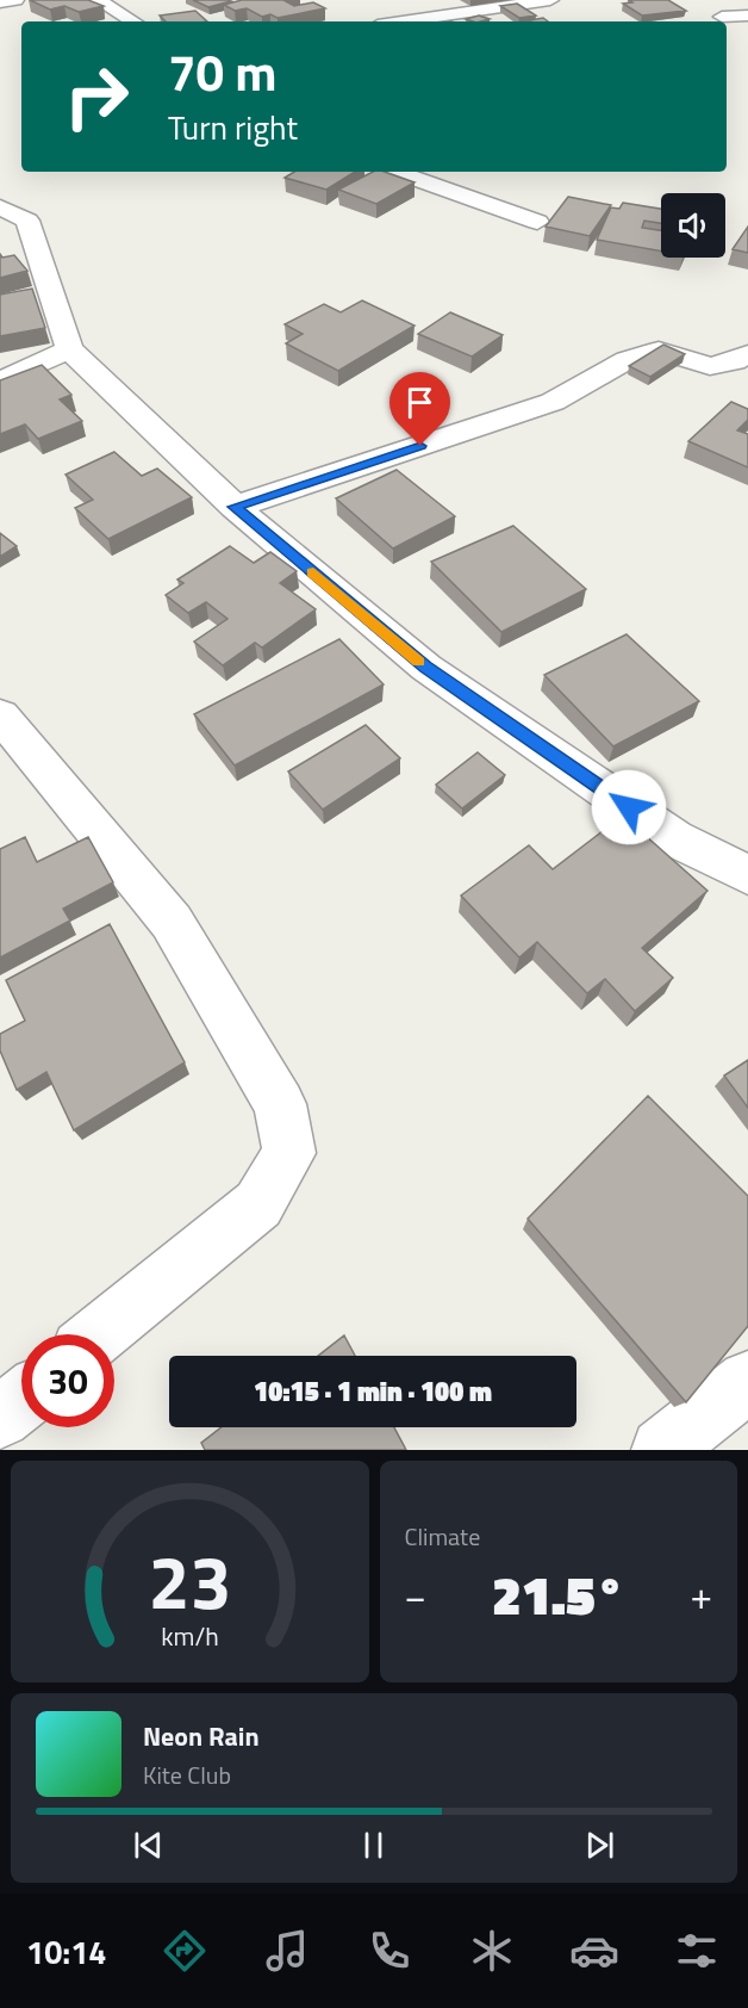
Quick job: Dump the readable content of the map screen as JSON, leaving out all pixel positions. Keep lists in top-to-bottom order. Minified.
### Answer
{"page":{"turn":["70 m","Turn right"],"limit":"30","trip":"10:15 · 1 min · 100 m","tile":"Climate","heat":["−","21.5°","+"],"song":["Neon Rain","Kite Club"],"tabs":"10:14","gauge":["23","km/h"]}}
